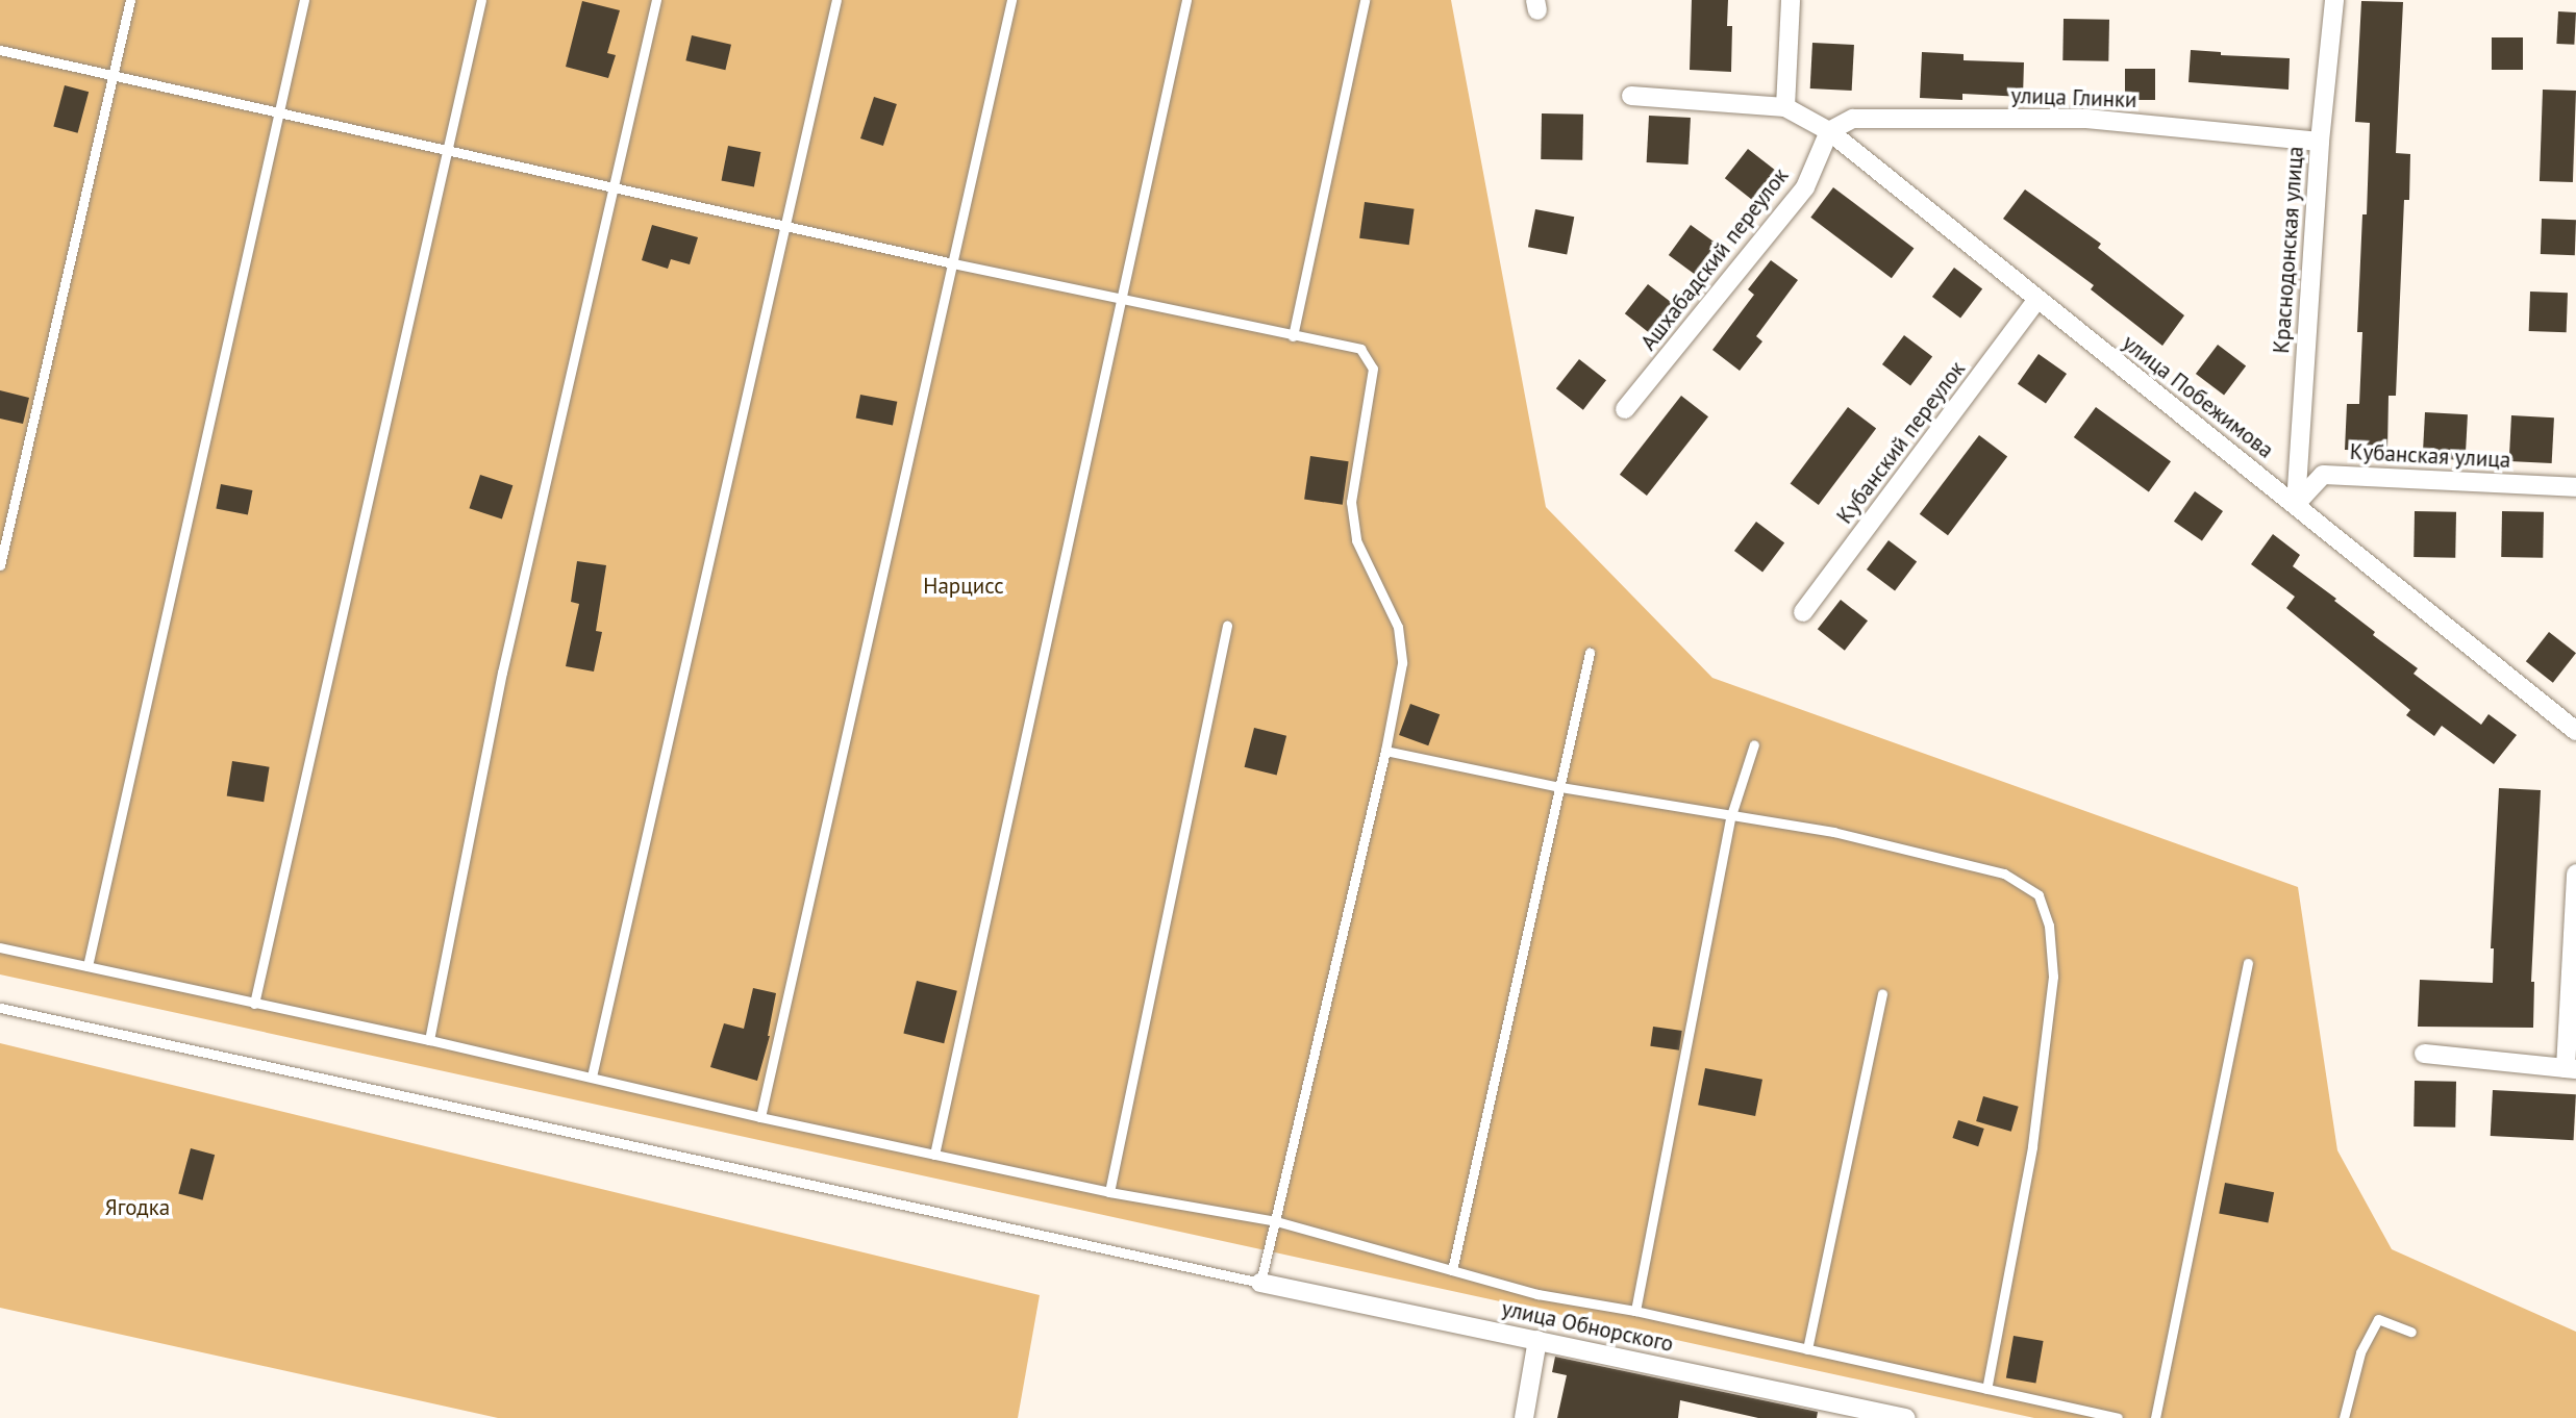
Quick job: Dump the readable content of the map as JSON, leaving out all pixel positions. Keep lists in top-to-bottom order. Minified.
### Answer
{"streets":{"street":["улица Глинки","Краснодонская улица","Ашхабадский переулок","улица Побежимова","Кубанский переулок","Кубанская улица","улица Обнорского"]},"crossings":[["улица Глинки","Краснодонская улица"],["улица Глинки","Ашхабадский переулок"],["улица Глинки","улица Побежимова"],["Краснодонская улица","улица Побежимова"],["Краснодонская улица","Кубанская улица"],["Ашхабадский переулок","улица Побежимова"],["улица Побежимова","Кубанский переулок"],["улица Побежимова","Кубанская улица"]],"parks":["Нарцисс","Ягодка"]}
